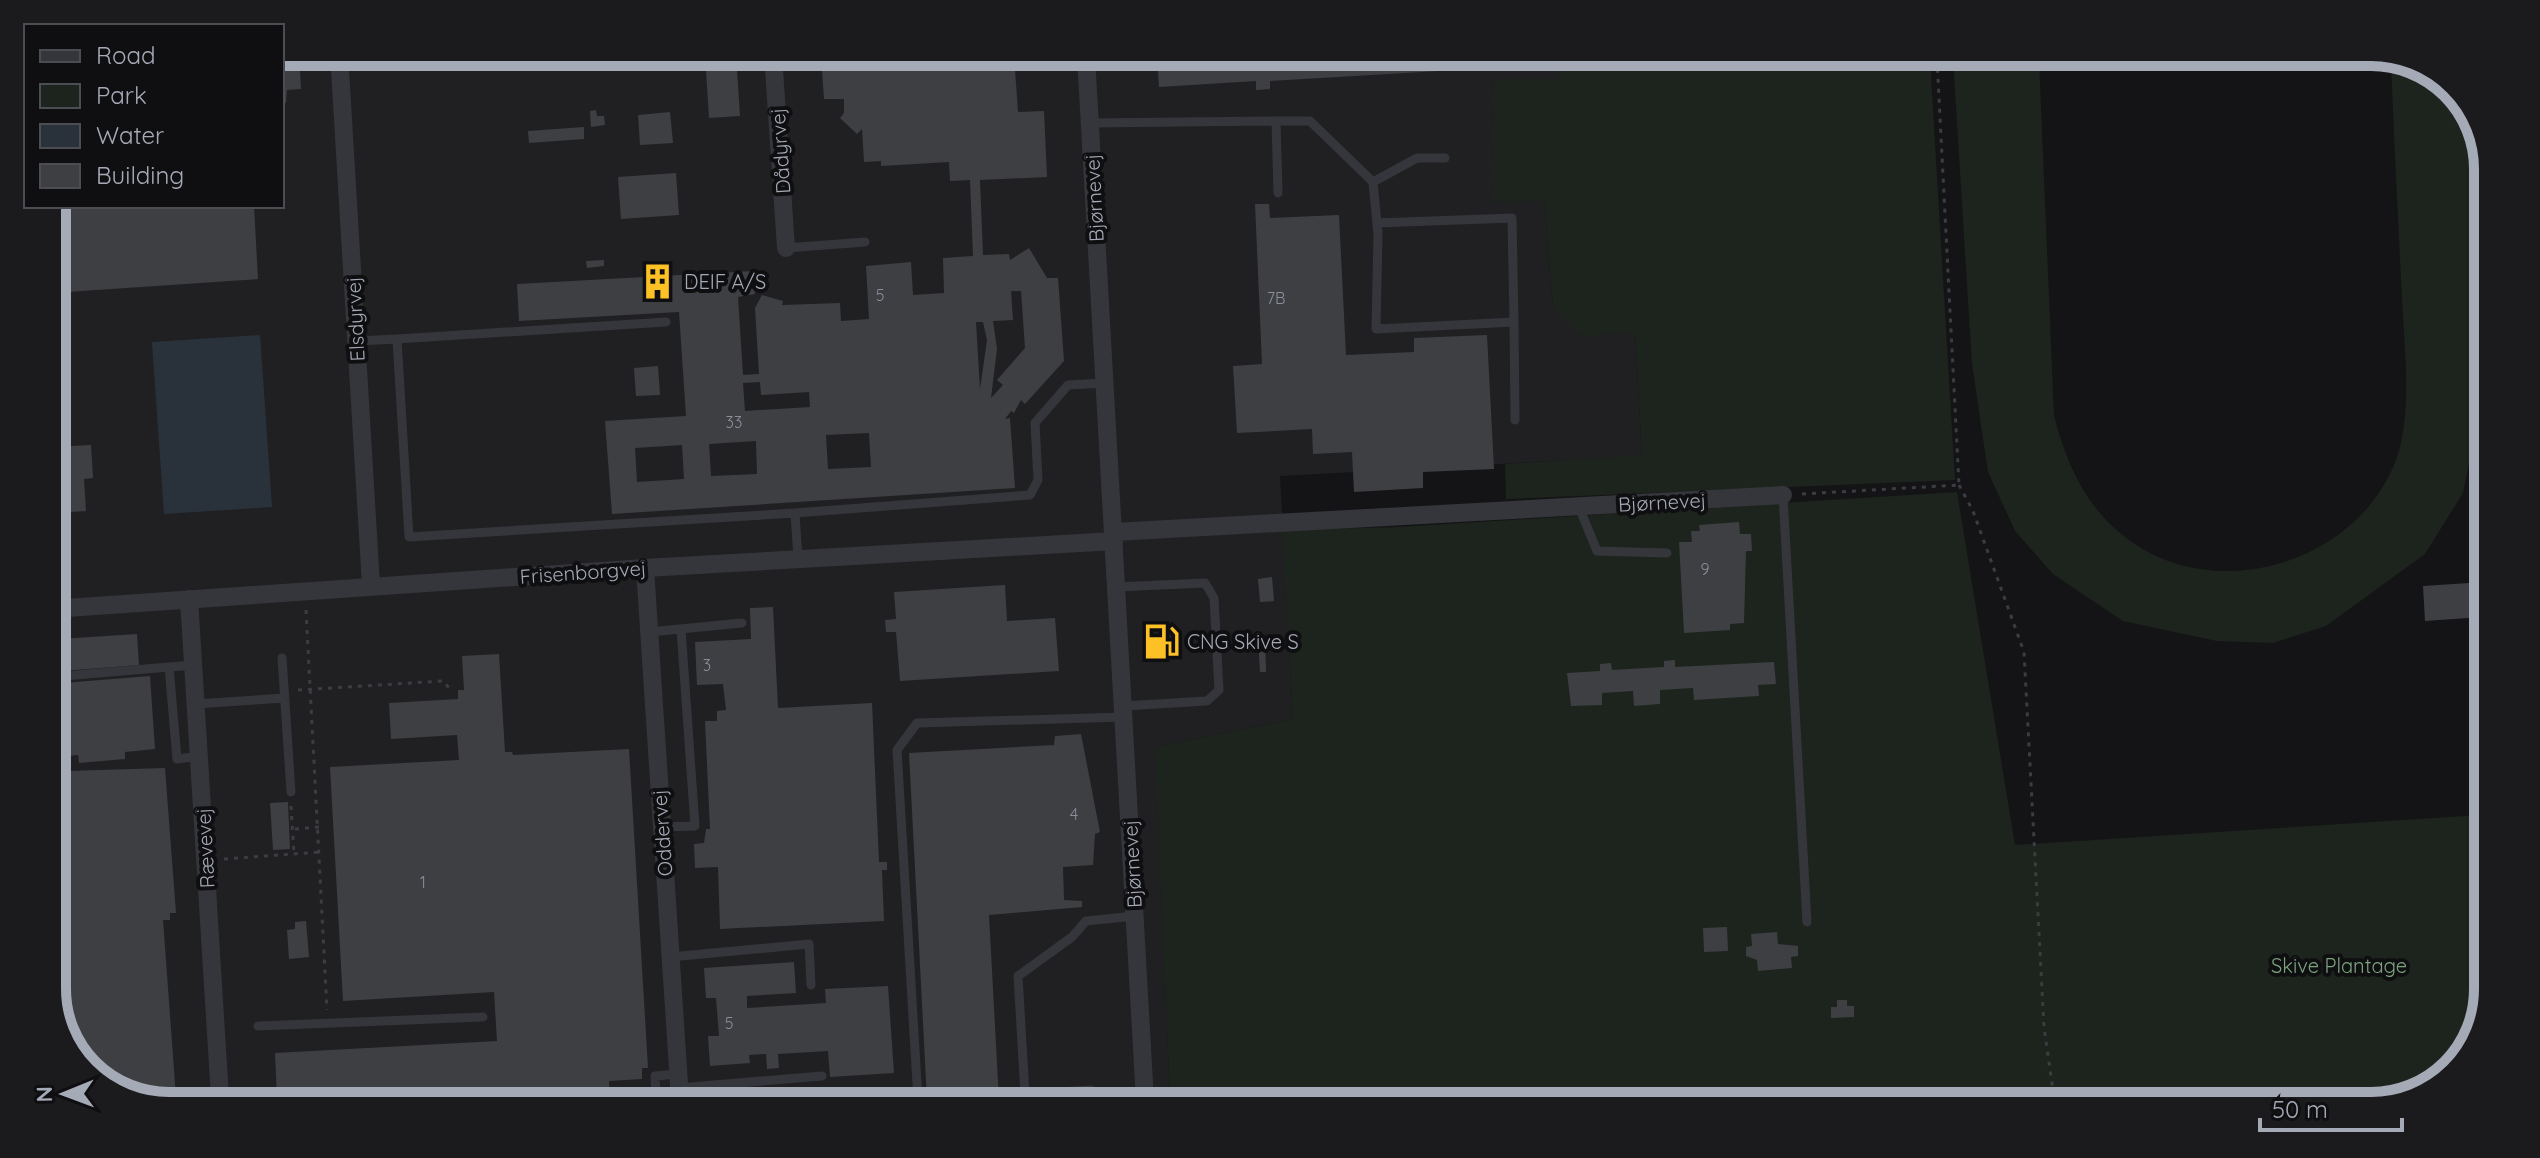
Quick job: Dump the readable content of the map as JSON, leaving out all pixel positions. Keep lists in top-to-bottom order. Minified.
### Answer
{"streets":{"street":["Dådyrvej","Bjørnevej","Elsdyrvej","Frisenborgvej","Oddervej","Rævevej"]},"crossings":[["Bjørnevej","Frisenborgvej"],["Elsdyrvej","Frisenborgvej"],["Frisenborgvej","Oddervej"],["Frisenborgvej","Rævevej"]],"parks":["Skive Plantage"],"places":{"building":["DEIF A/S"],"fuel station":["CNG Skive S"]},"house_numbers":["5","7B","33","9","3","4","1","5"],"legend":["Road","Park","Water","Building"],"scale_bar":"50 m","north":"left"}
